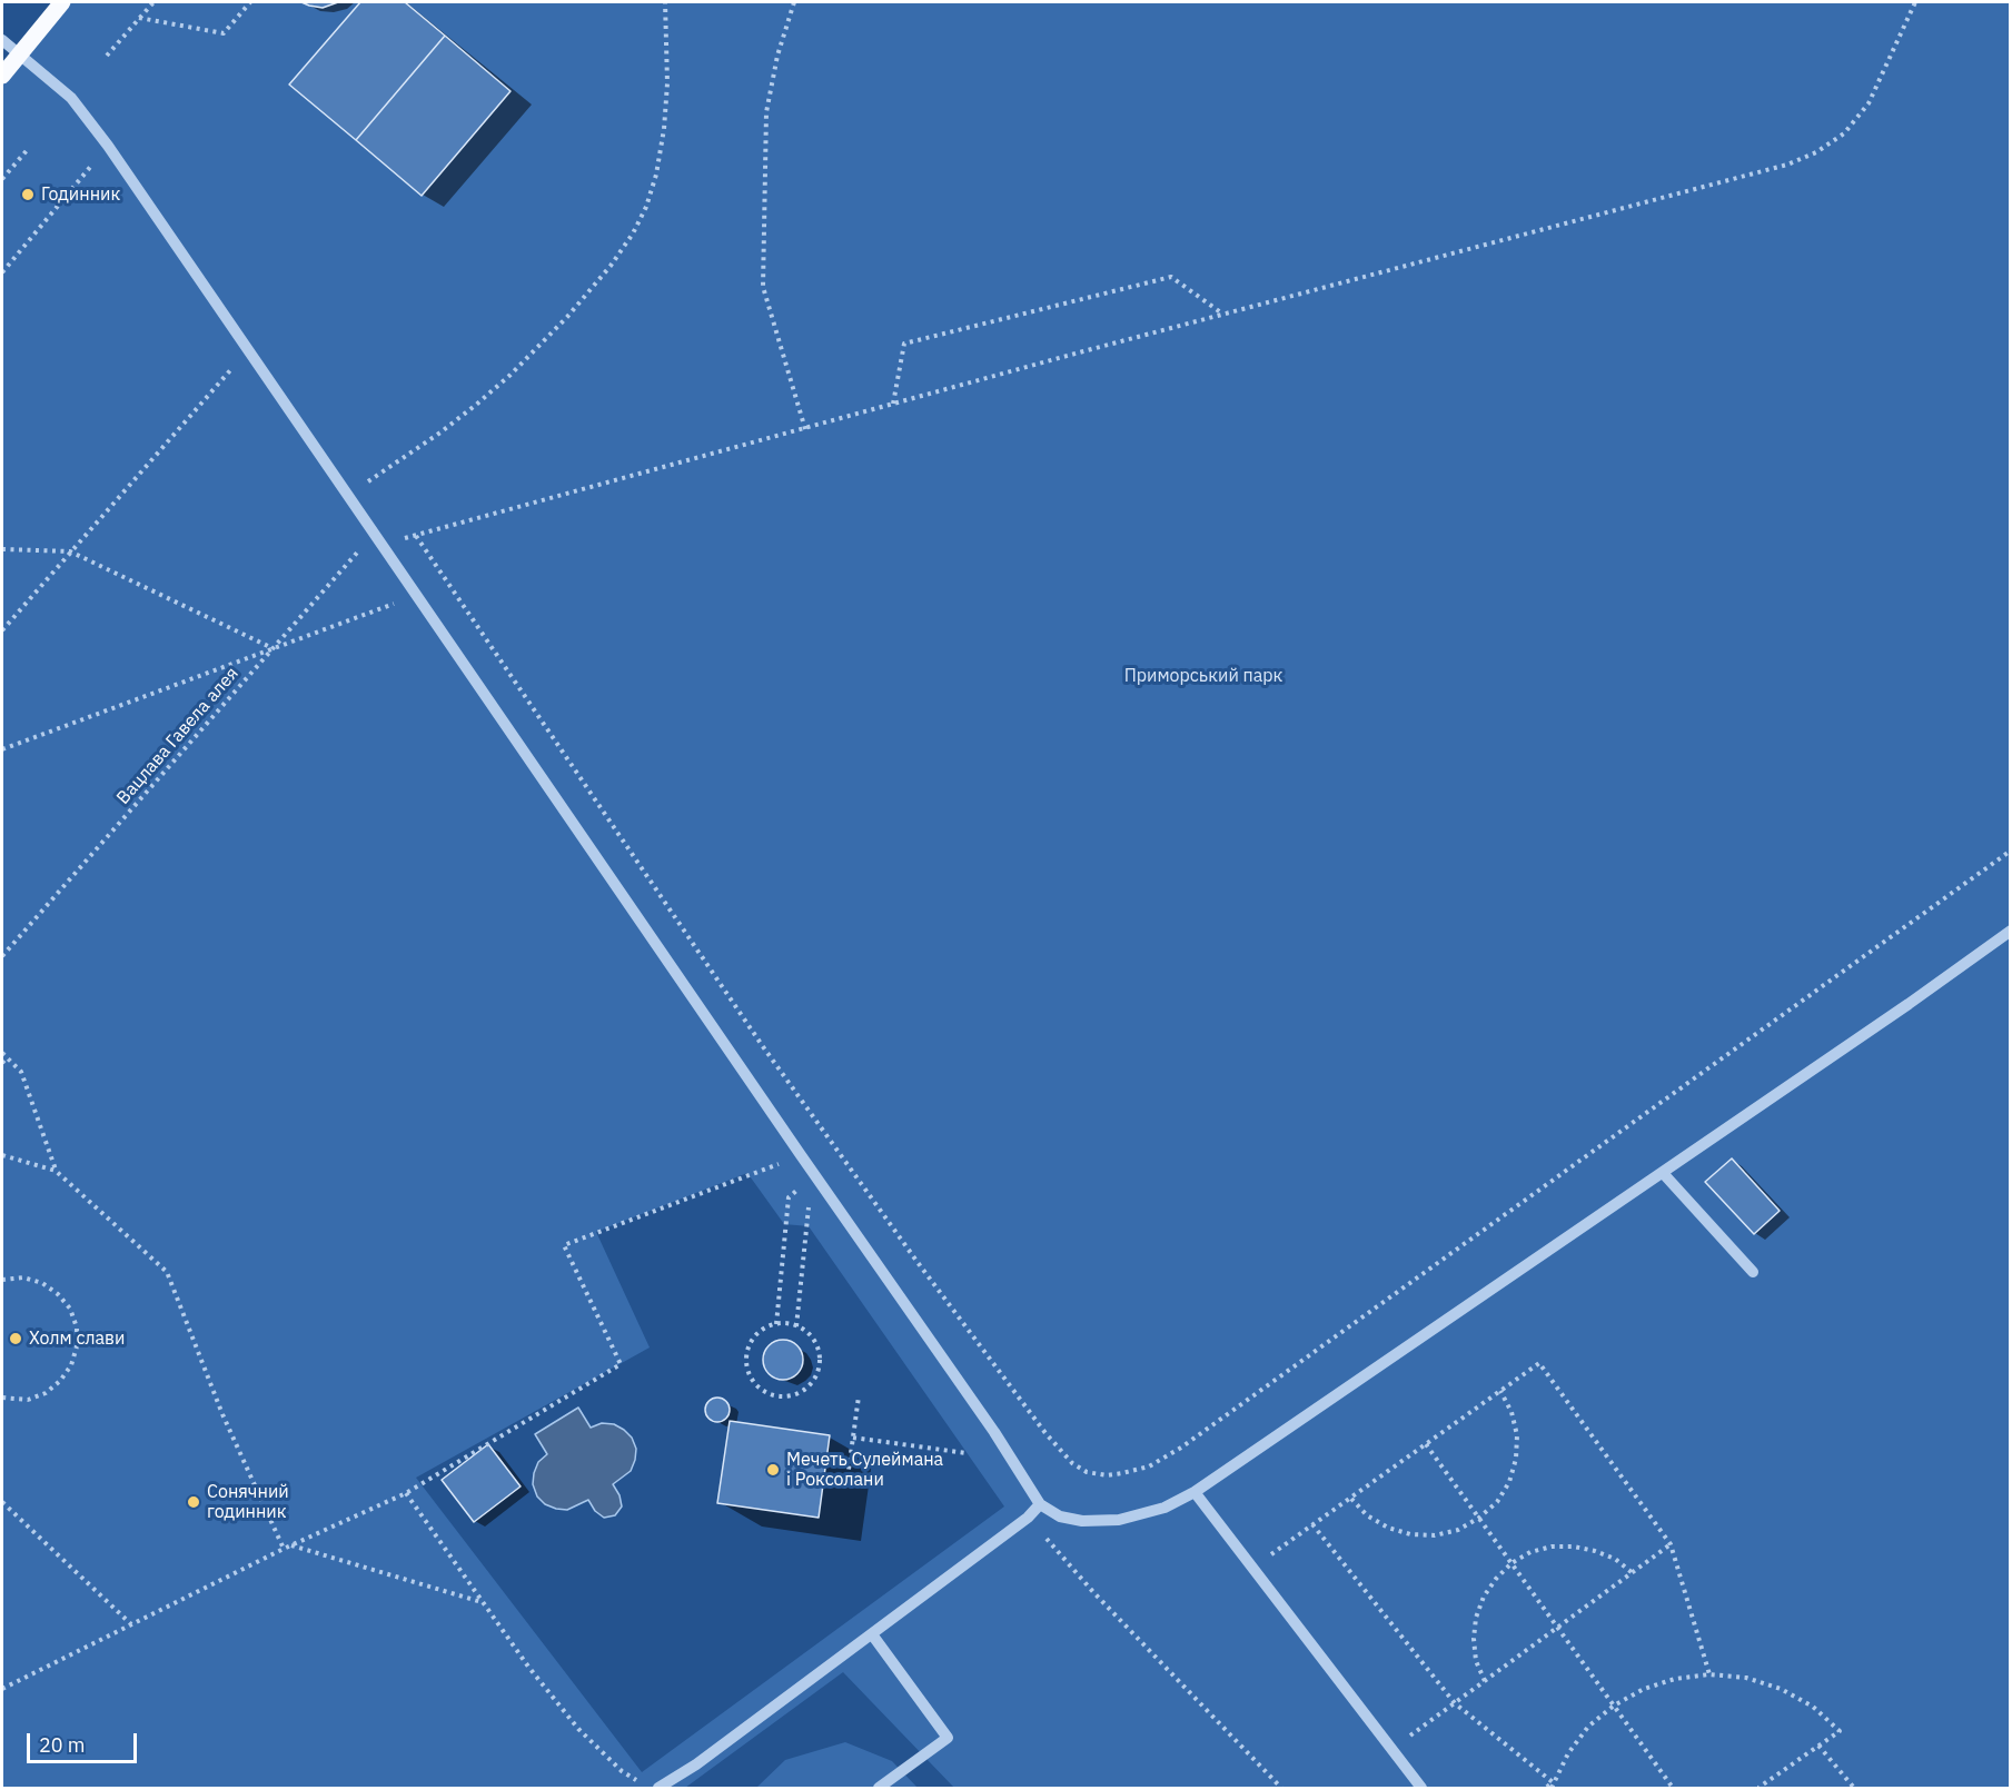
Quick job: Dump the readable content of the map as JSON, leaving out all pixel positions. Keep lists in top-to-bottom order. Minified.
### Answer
{"streets":{"path":["Вацлава Гавела алея"]},"parks":["Приморський парк"],"places":["Годинник","Холм слави","Мечеть Сулеймана і Роксолани","Сонячний годинник"],"scale_bar":"20 m"}
